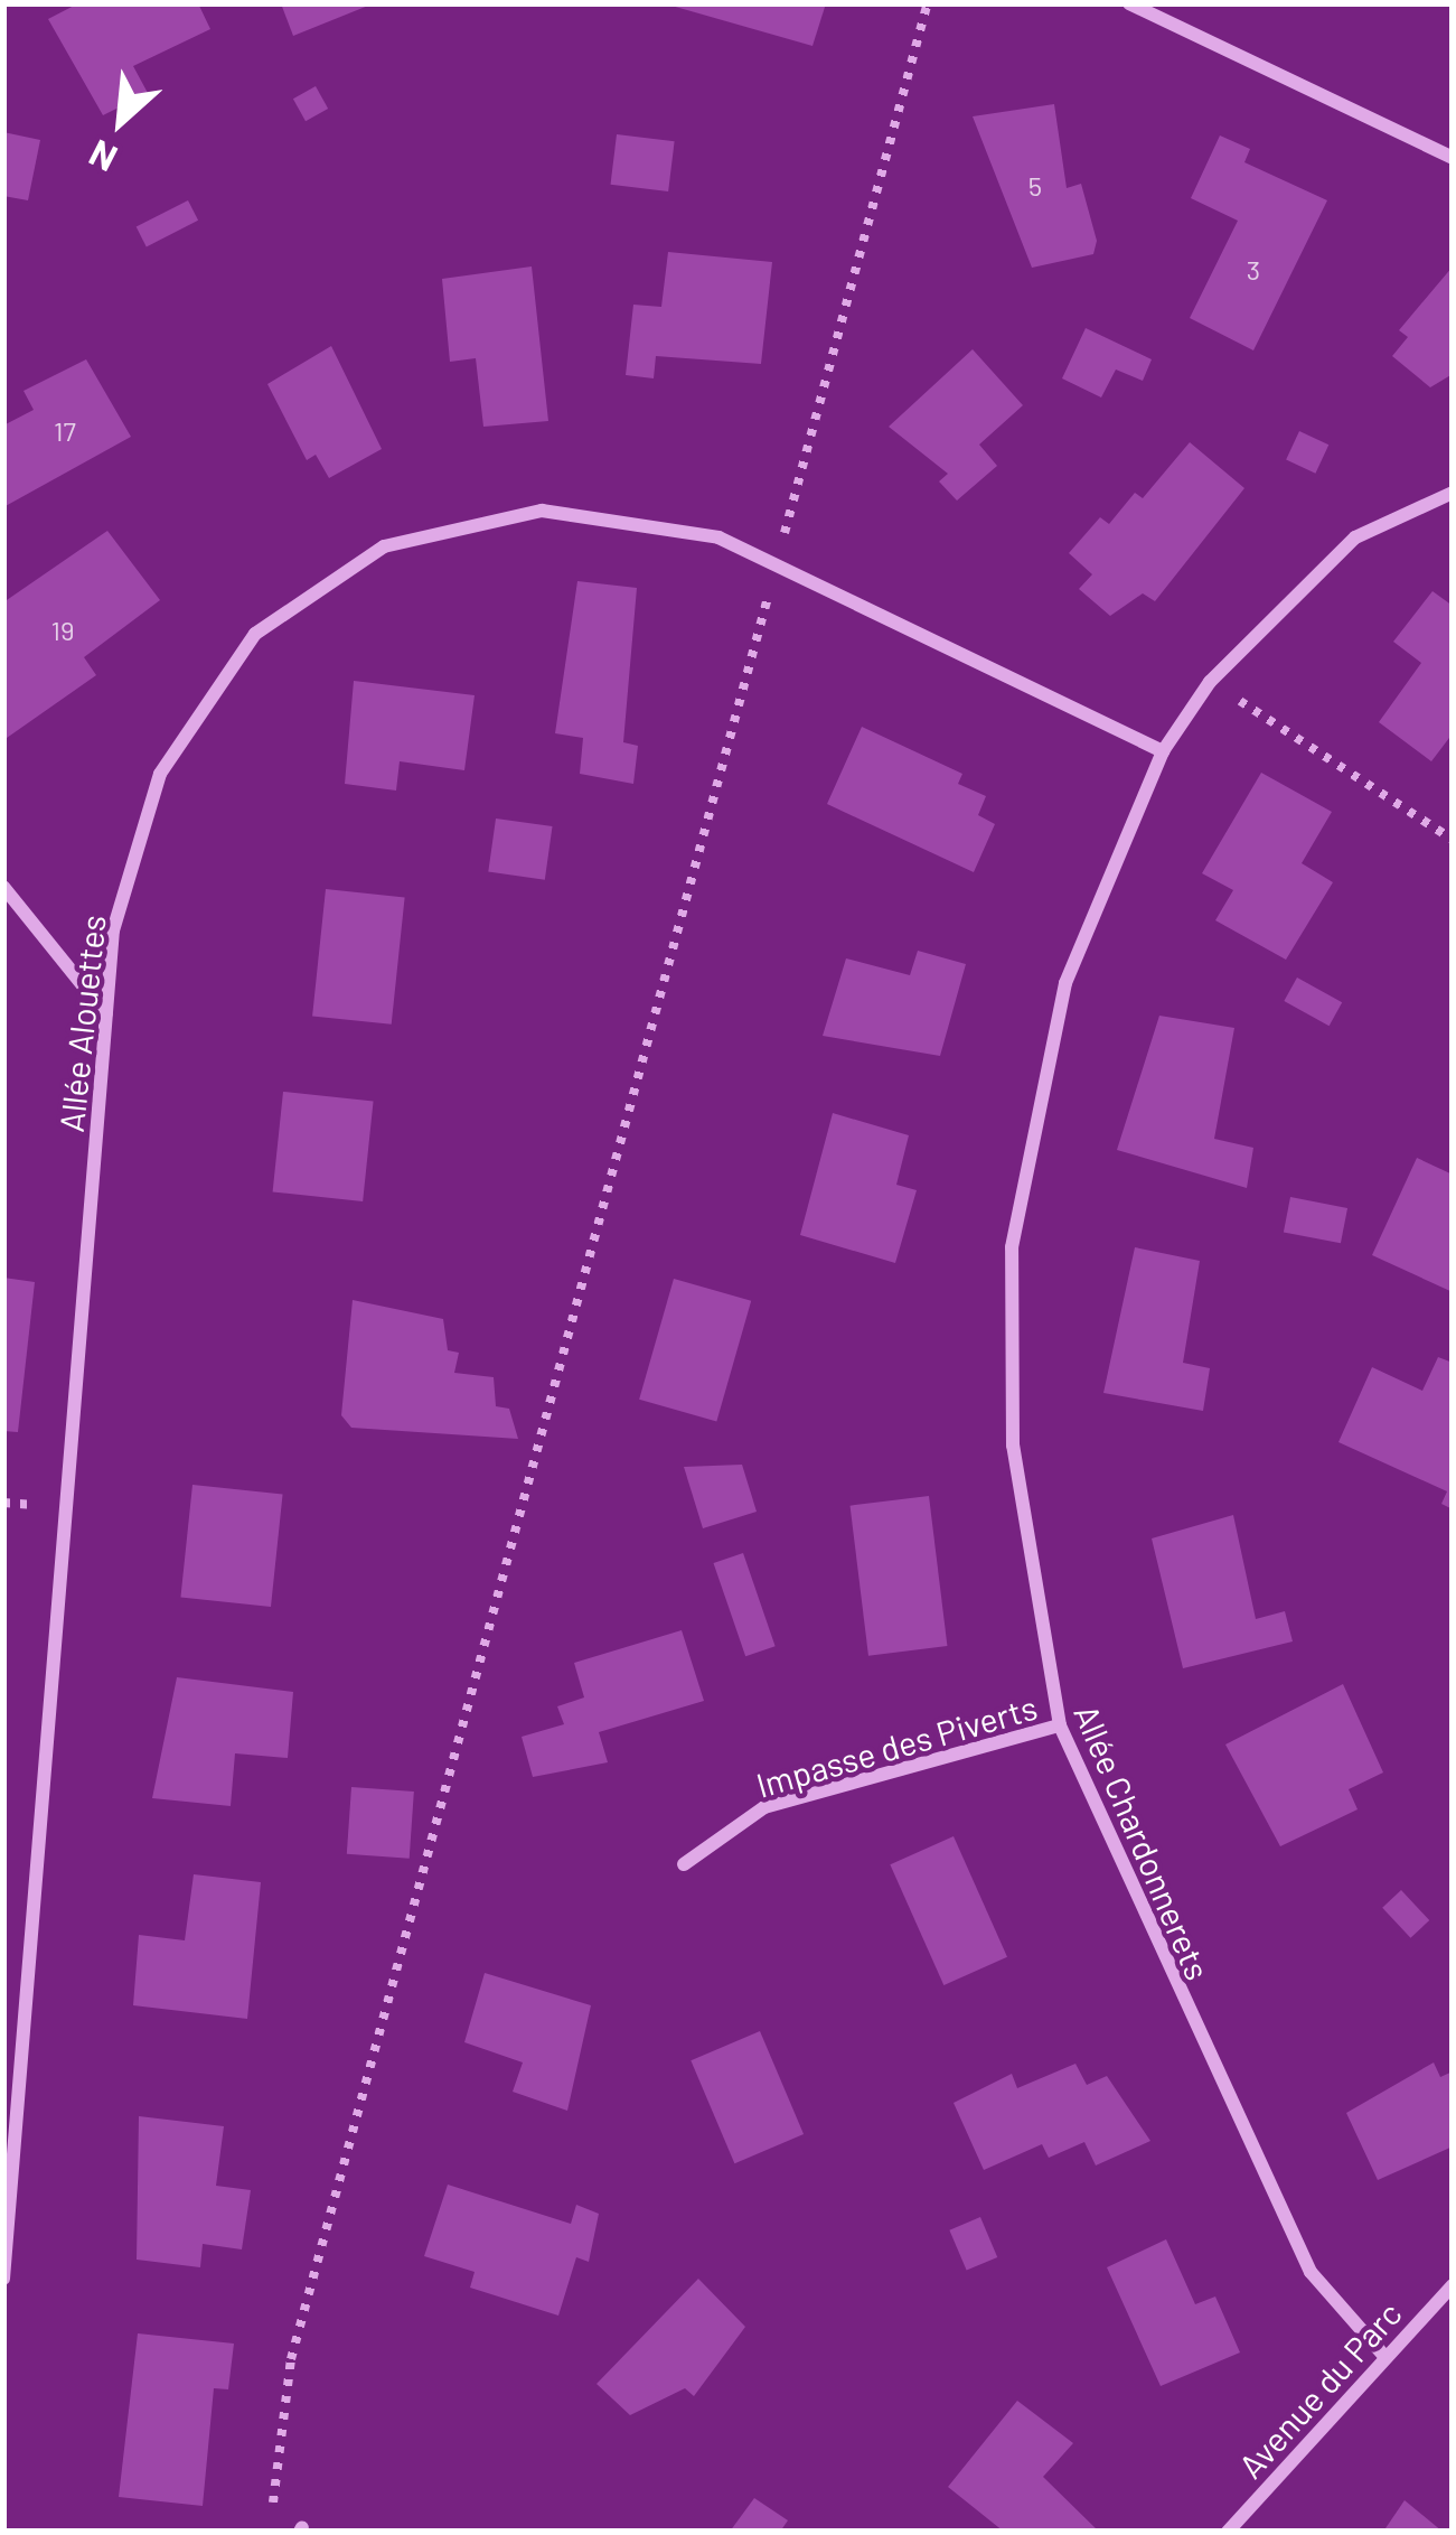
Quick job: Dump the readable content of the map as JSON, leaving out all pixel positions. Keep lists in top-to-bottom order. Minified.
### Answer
{"streets":{"street":["Allée Alouettes","Impasse des Piverts","Allée Chardonnerets","Avenue du Parc"]},"crossings":[["Allée Alouettes","Allée Chardonnerets"],["Impasse des Piverts","Allée Chardonnerets"],["Allée Chardonnerets","Avenue du Parc"]],"house_numbers":["5","3","17","19"],"north":"bottom left"}
